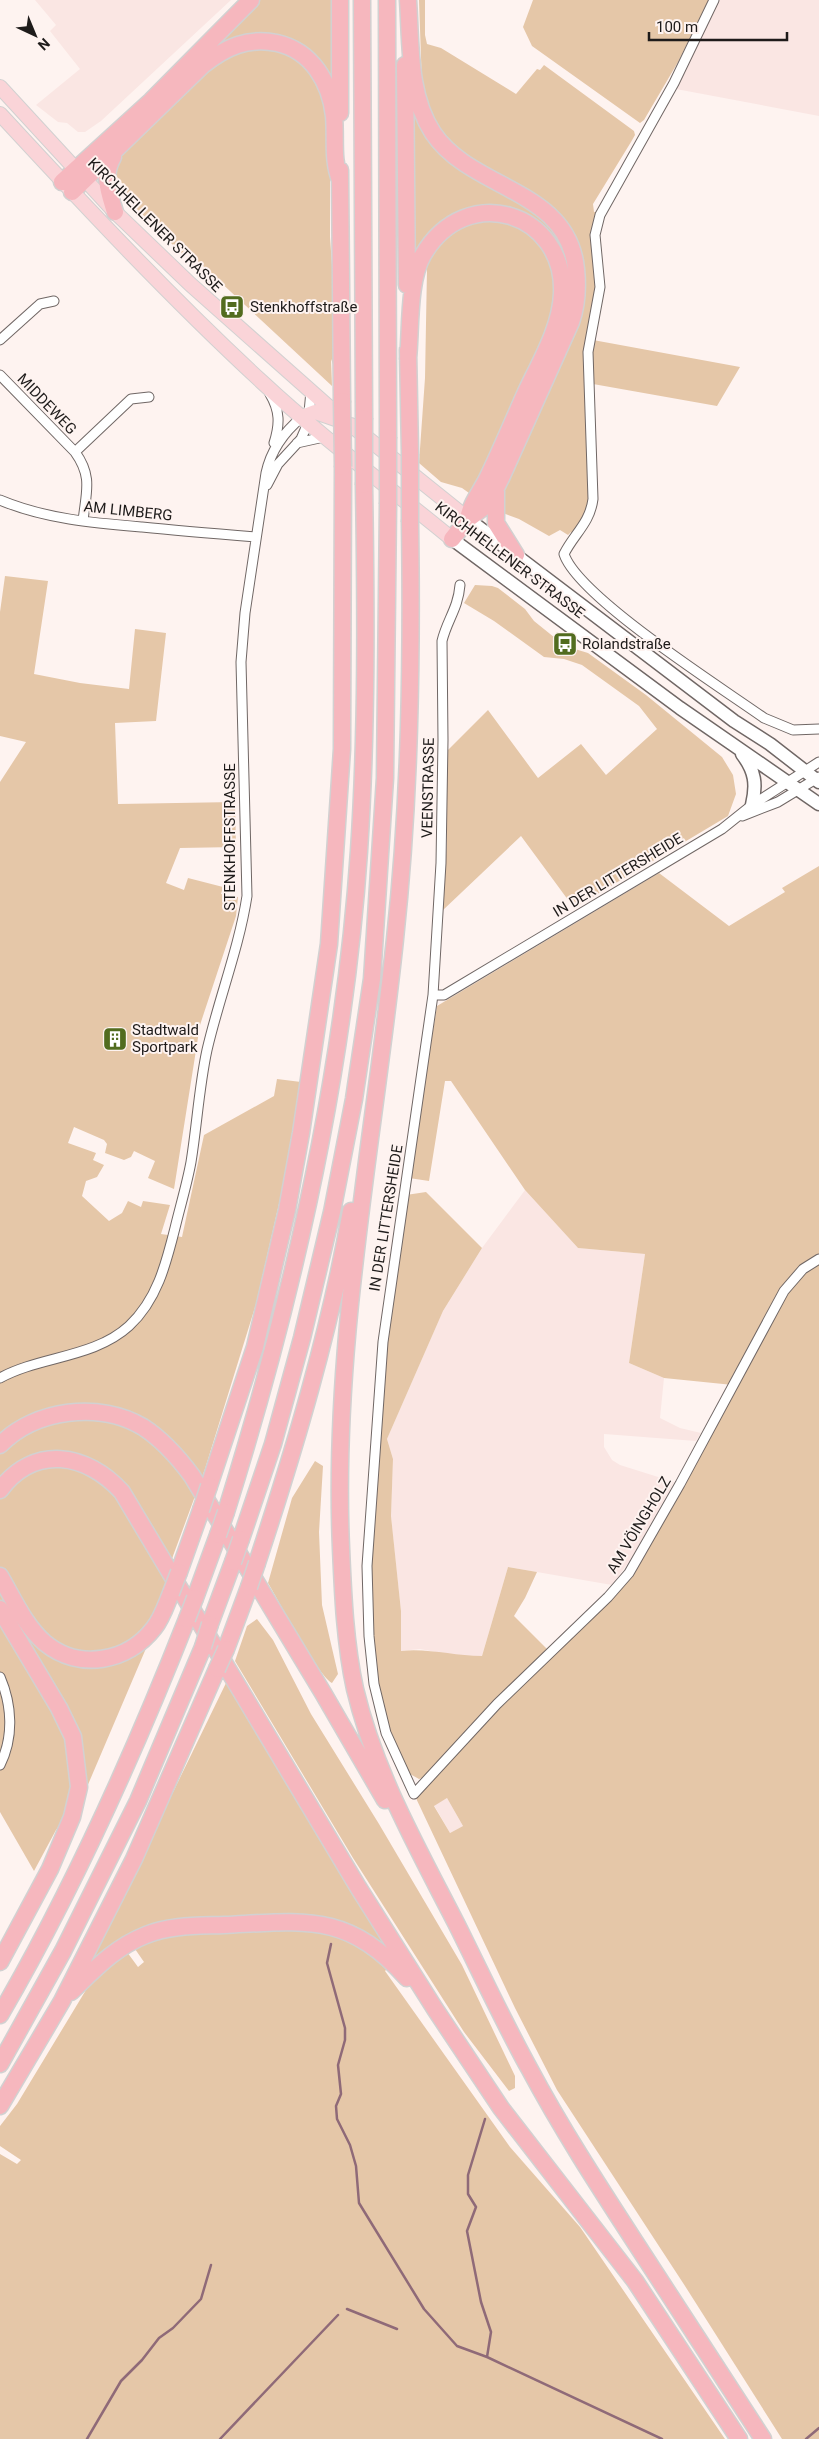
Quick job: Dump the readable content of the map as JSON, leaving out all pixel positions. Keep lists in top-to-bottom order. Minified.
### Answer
{"streets":{"main road":["KIRCHHELLENER STRASSE"],"street":["MIDDEWEG","AM LIMBERG","VEENSTRASSE","STENKHOFFSTRASSE","IN DER LITTERSHEIDE","AM VÖINGHOLZ"]},"crossings":[["KIRCHHELLENER STRASSE","STENKHOFFSTRASSE"],["KIRCHHELLENER STRASSE","IN DER LITTERSHEIDE"],["MIDDEWEG","AM LIMBERG"],["AM LIMBERG","STENKHOFFSTRASSE"],["VEENSTRASSE","IN DER LITTERSHEIDE"],["IN DER LITTERSHEIDE","AM VÖINGHOLZ"]],"places":{"bus stop":["Stenkhoffstraße","Rolandstraße"],"building":["Stadtwald Sportpark"]},"scale_bar":"100 m","north":"bottom right"}
